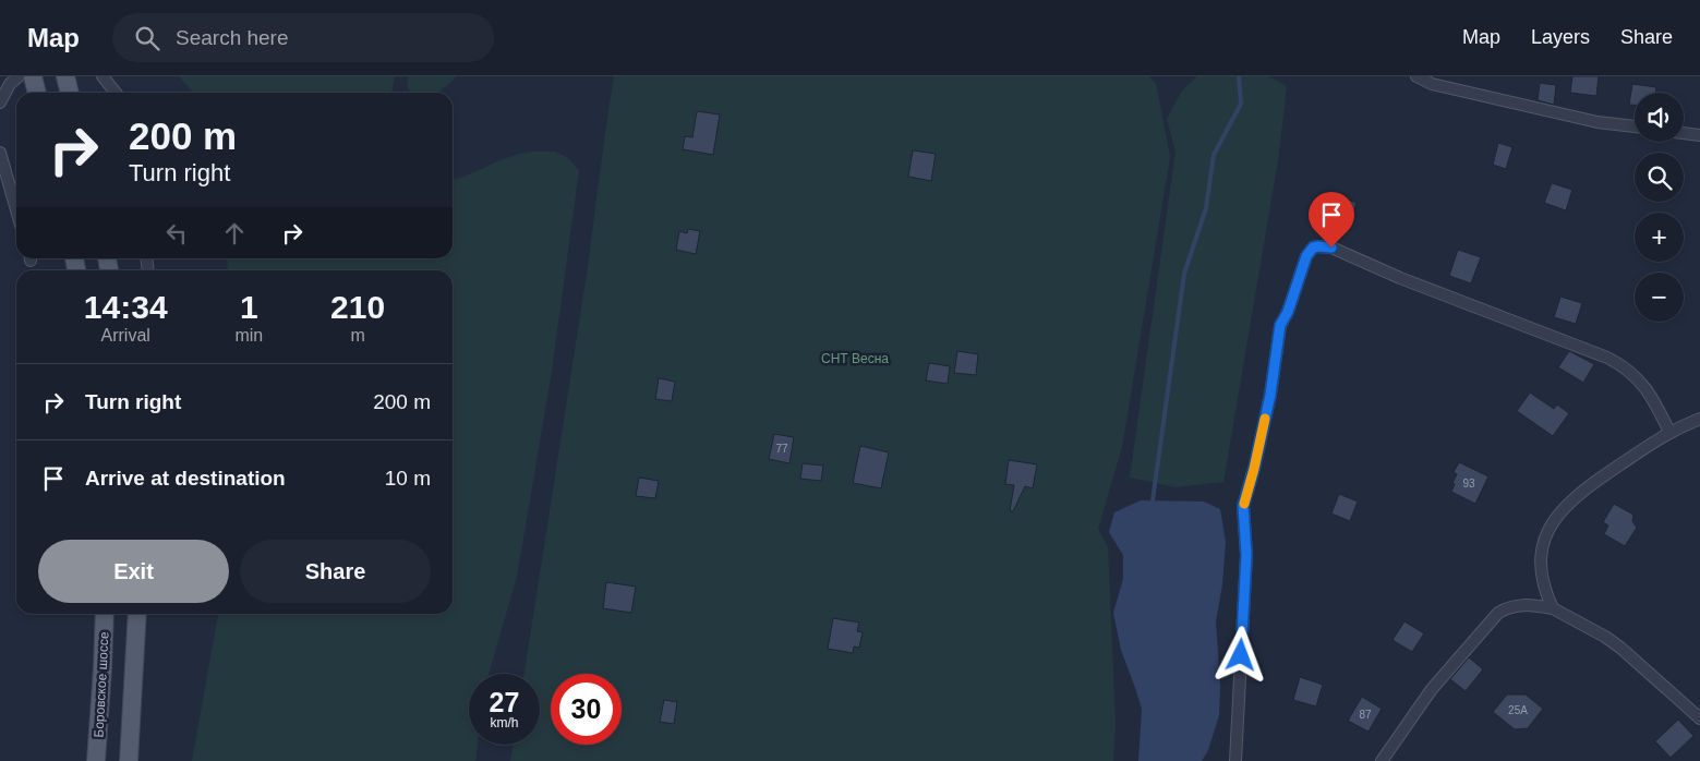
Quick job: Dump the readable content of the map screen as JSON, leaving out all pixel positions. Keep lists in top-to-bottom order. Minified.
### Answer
{"streets":{"main road":["Боровское шоссе"]},"parks":["СНТ Весна"],"house_numbers":["77","93","25А","87"],"page":{"header":"Map","search":"Search here","nav":["Map","Layers","Share"],"map_buttons":["+","−"],"turn":["200 m","Turn right"],"eta":["14:34","Arrival","1","min","210","m"],"list":[{"name":"Turn right","value":"200 m"},{"name":"Arrive at destination","value":"10 m"}],"buttons":["Exit","Share"],"speed":"27 km/h","limit":"30"}}
